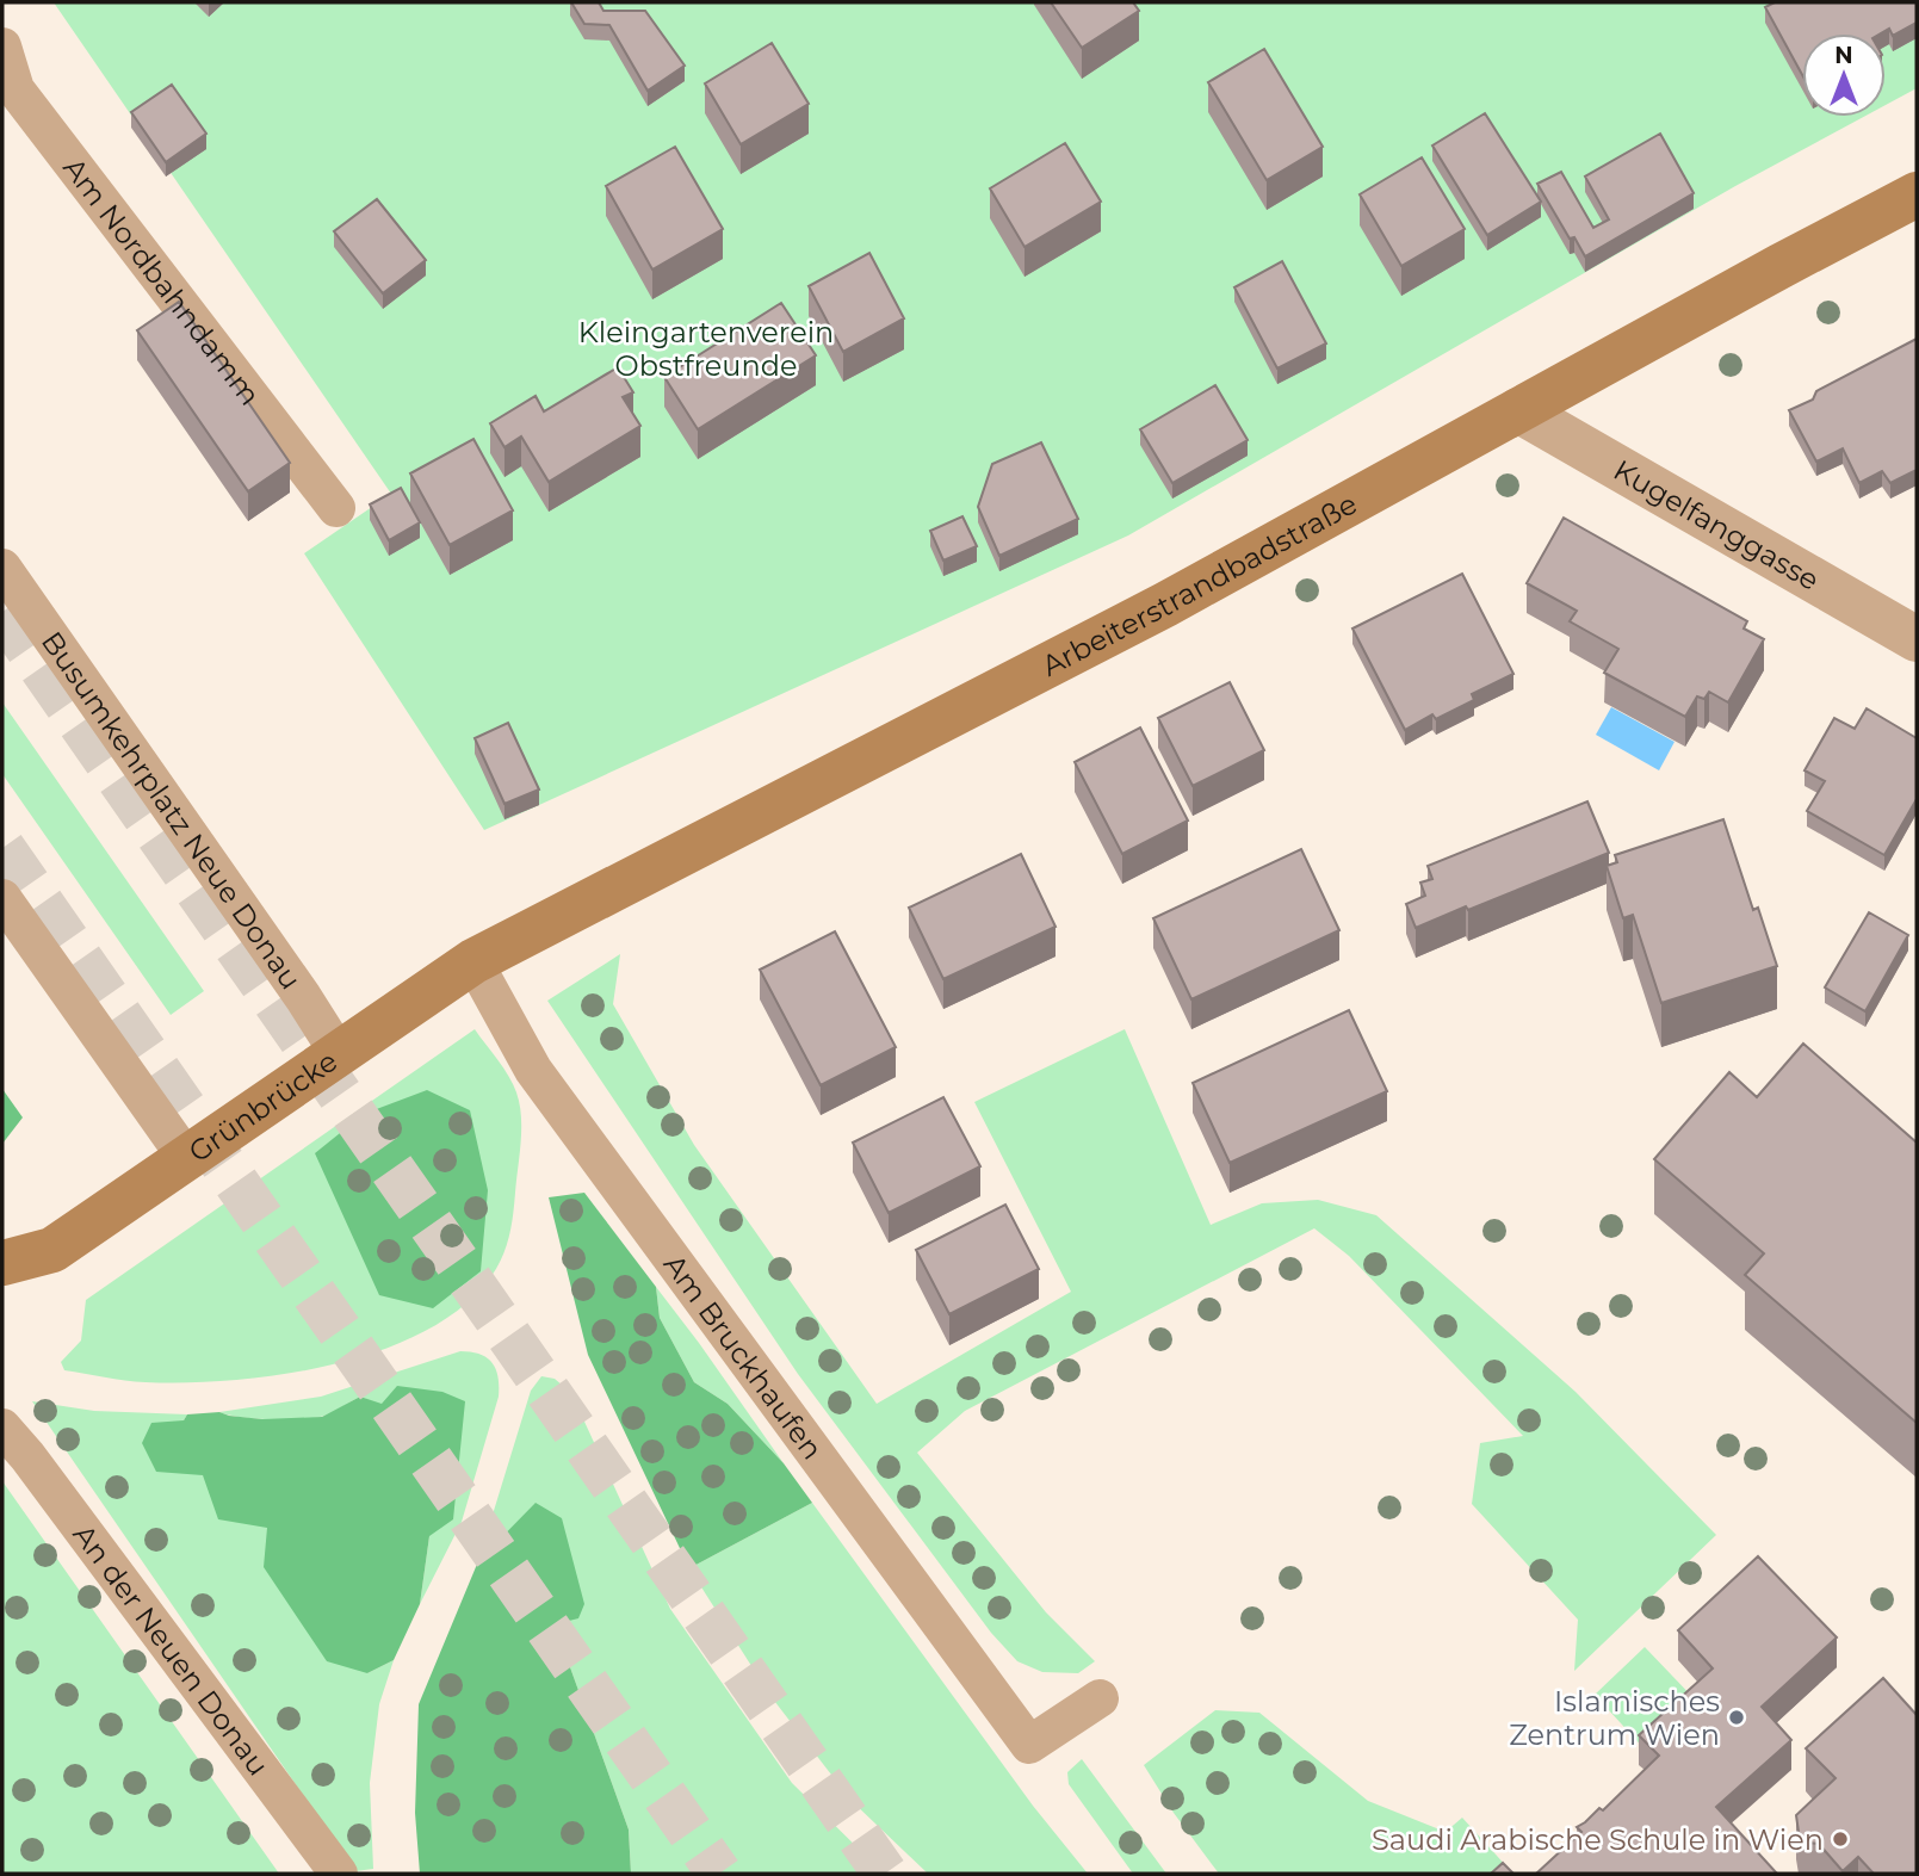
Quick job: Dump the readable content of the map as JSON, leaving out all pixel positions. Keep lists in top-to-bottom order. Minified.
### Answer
{"streets":{"street":["Kugelfanggasse","Arbeiterstrandbadstraße","Grünbrücke"],"lane":["Am Nordbahndamm","Busumkehrplatz Neue Donau","Am Bruckhaufen","An der Neuen Donau"]},"crossings":[["Kugelfanggasse","Arbeiterstrandbadstraße"],["Arbeiterstrandbadstraße","Grünbrücke"],["Arbeiterstrandbadstraße","Am Bruckhaufen"],["Busumkehrplatz Neue Donau","Grünbrücke"],["Grünbrücke","Am Bruckhaufen"]],"parks":["Kleingartenverein Obstfreunde"],"places":["Islamisches Zentrum Wien","Saudi Arabische Schule in Wien"],"north":"top"}
